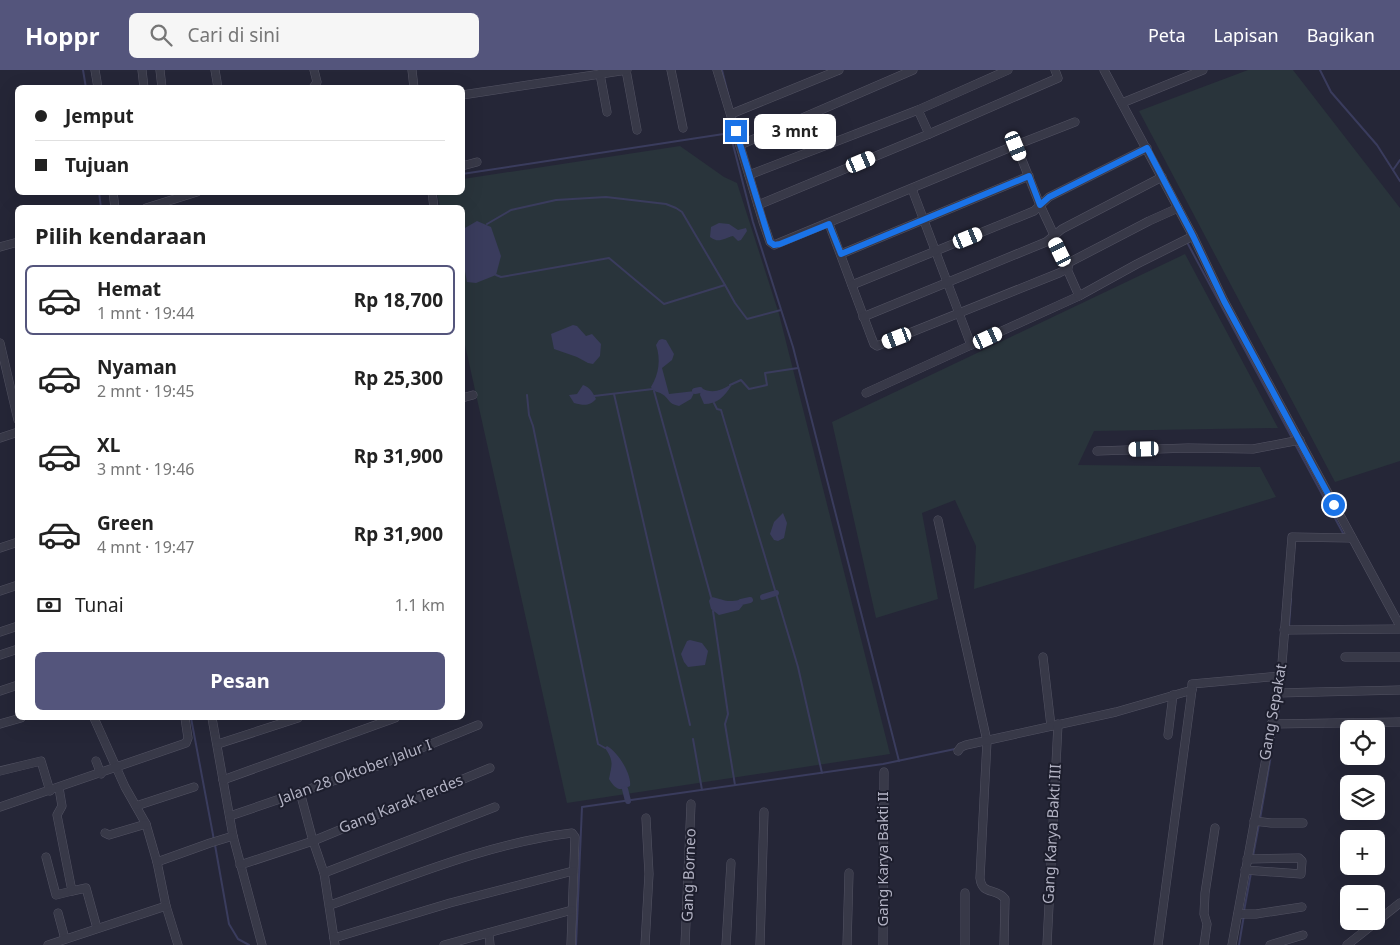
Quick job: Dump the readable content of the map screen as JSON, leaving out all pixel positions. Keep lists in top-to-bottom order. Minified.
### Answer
{"streets":{"street":["Gang Sepakat","Jalan 28 Oktober Jalur I","Gang Karak Terdes","Gang Karya Bakti III","Gang Karya Bakti II","Gang Borneo"]},"page":{"header":"Hoppr","search":"Cari di sini","nav":["Peta","Lapisan","Bagikan"],"banner":["Jemput","Tujuan"],"bubble":"3 mnt","heading":"Pilih kendaraan","list":[{"name":"Hemat","note":"1 mnt · 19:44","value":"Rp 18,700"},{"name":"Nyaman","note":"2 mnt · 19:45","value":"Rp 25,300"},{"name":"XL","note":"3 mnt · 19:46","value":"Rp 31,900"},{"name":"Green","note":"4 mnt · 19:47","value":"Rp 31,900"}],"pay":["Tunai","1.1 km"],"buttons":"Pesan","map_buttons":["+","−"]}}
